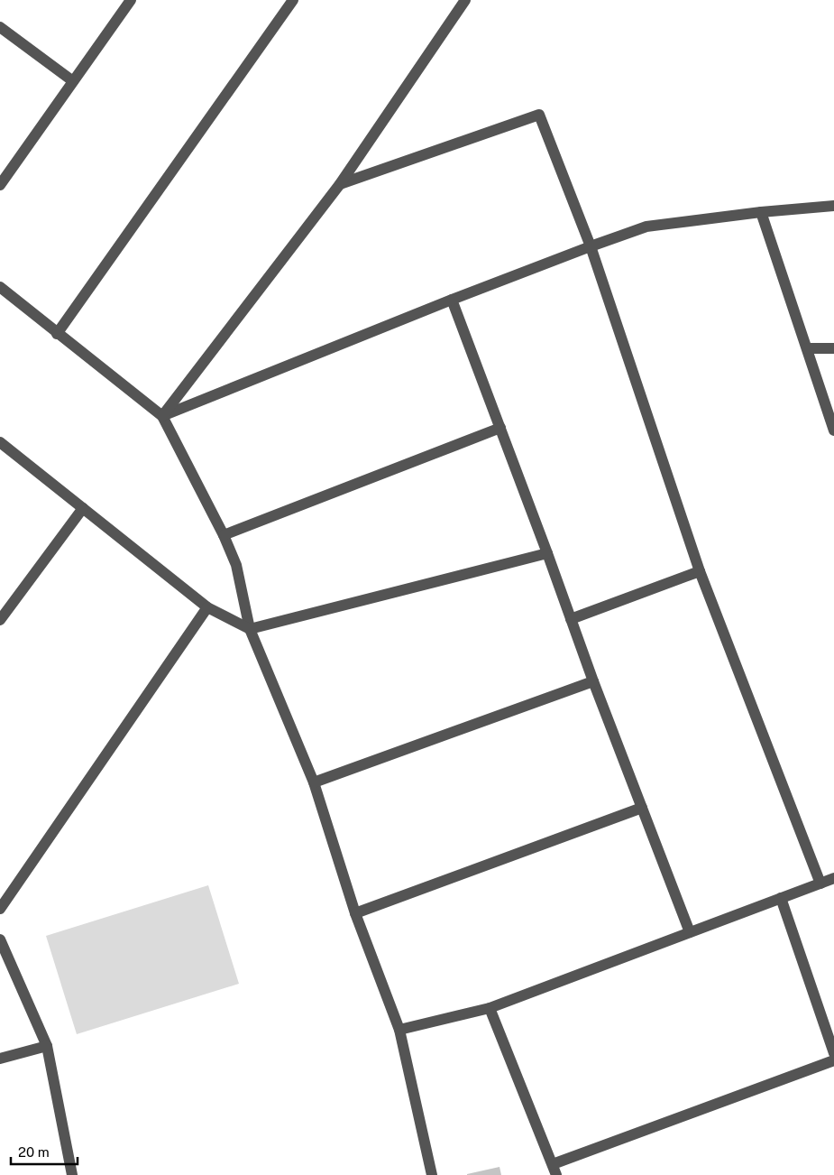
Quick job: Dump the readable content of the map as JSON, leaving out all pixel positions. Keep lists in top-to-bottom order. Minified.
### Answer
{"scale_bar":"20 m"}
